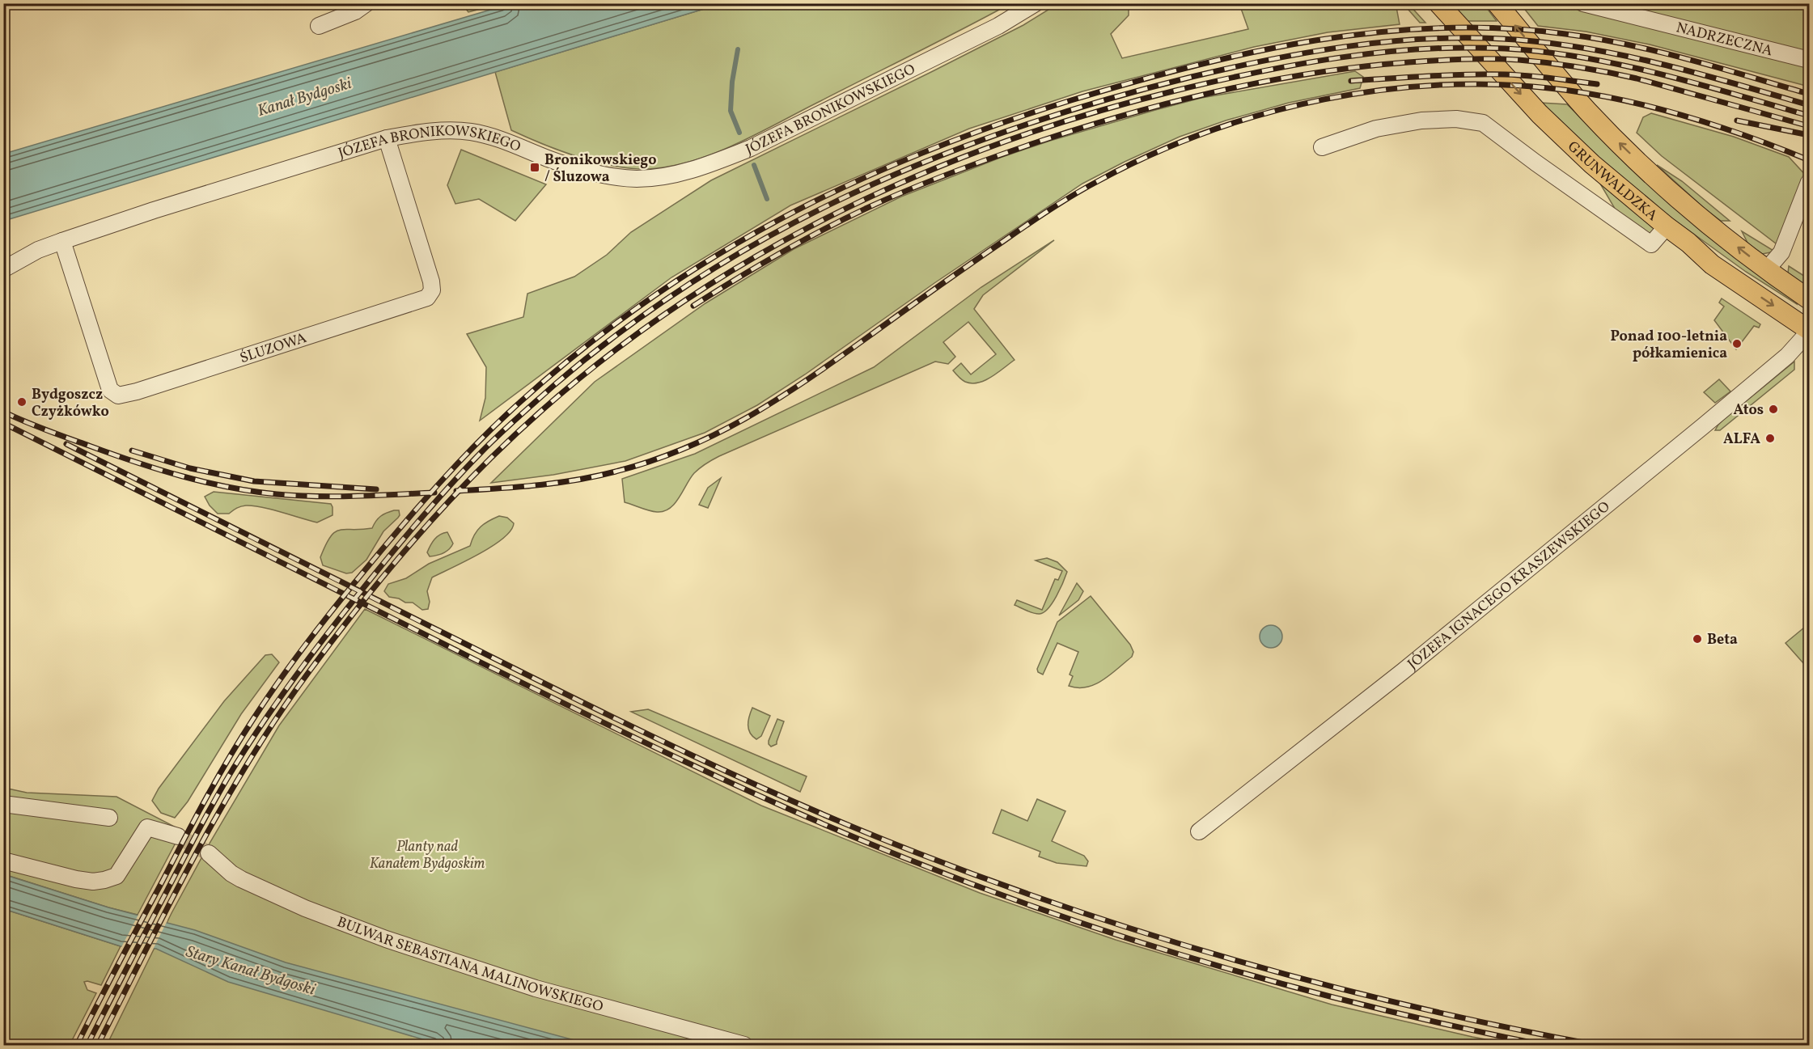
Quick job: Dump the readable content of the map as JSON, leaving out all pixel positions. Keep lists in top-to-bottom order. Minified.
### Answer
{"streets":{"main road":["GRUNWALDZKA"],"street":["NADRZECZNA","JÓZEFA BRONIKOWSKIEGO","ŚLUZOWA","JÓZEFA IGNACEGO KRASZEWSKIEGO","BULWAR SEBASTIANA MALINOWSKIEGO"]},"crossings":[["JÓZEFA BRONIKOWSKIEGO","ŚLUZOWA"],["GRUNWALDZKA","JÓZEFA IGNACEGO KRASZEWSKIEGO"]],"water":["Kanał Bydgoski","Stary Kanał Bydgoski"],"parks":["Planty nad Kanałem Bydgoskim"],"places":{"transit":["Bronikowskiego / Śluzowa"],"other":["Ponad 100-letnia półkamienica","Bydgoszcz Czyżkówko","Atos","ALFA","Beta"]}}
